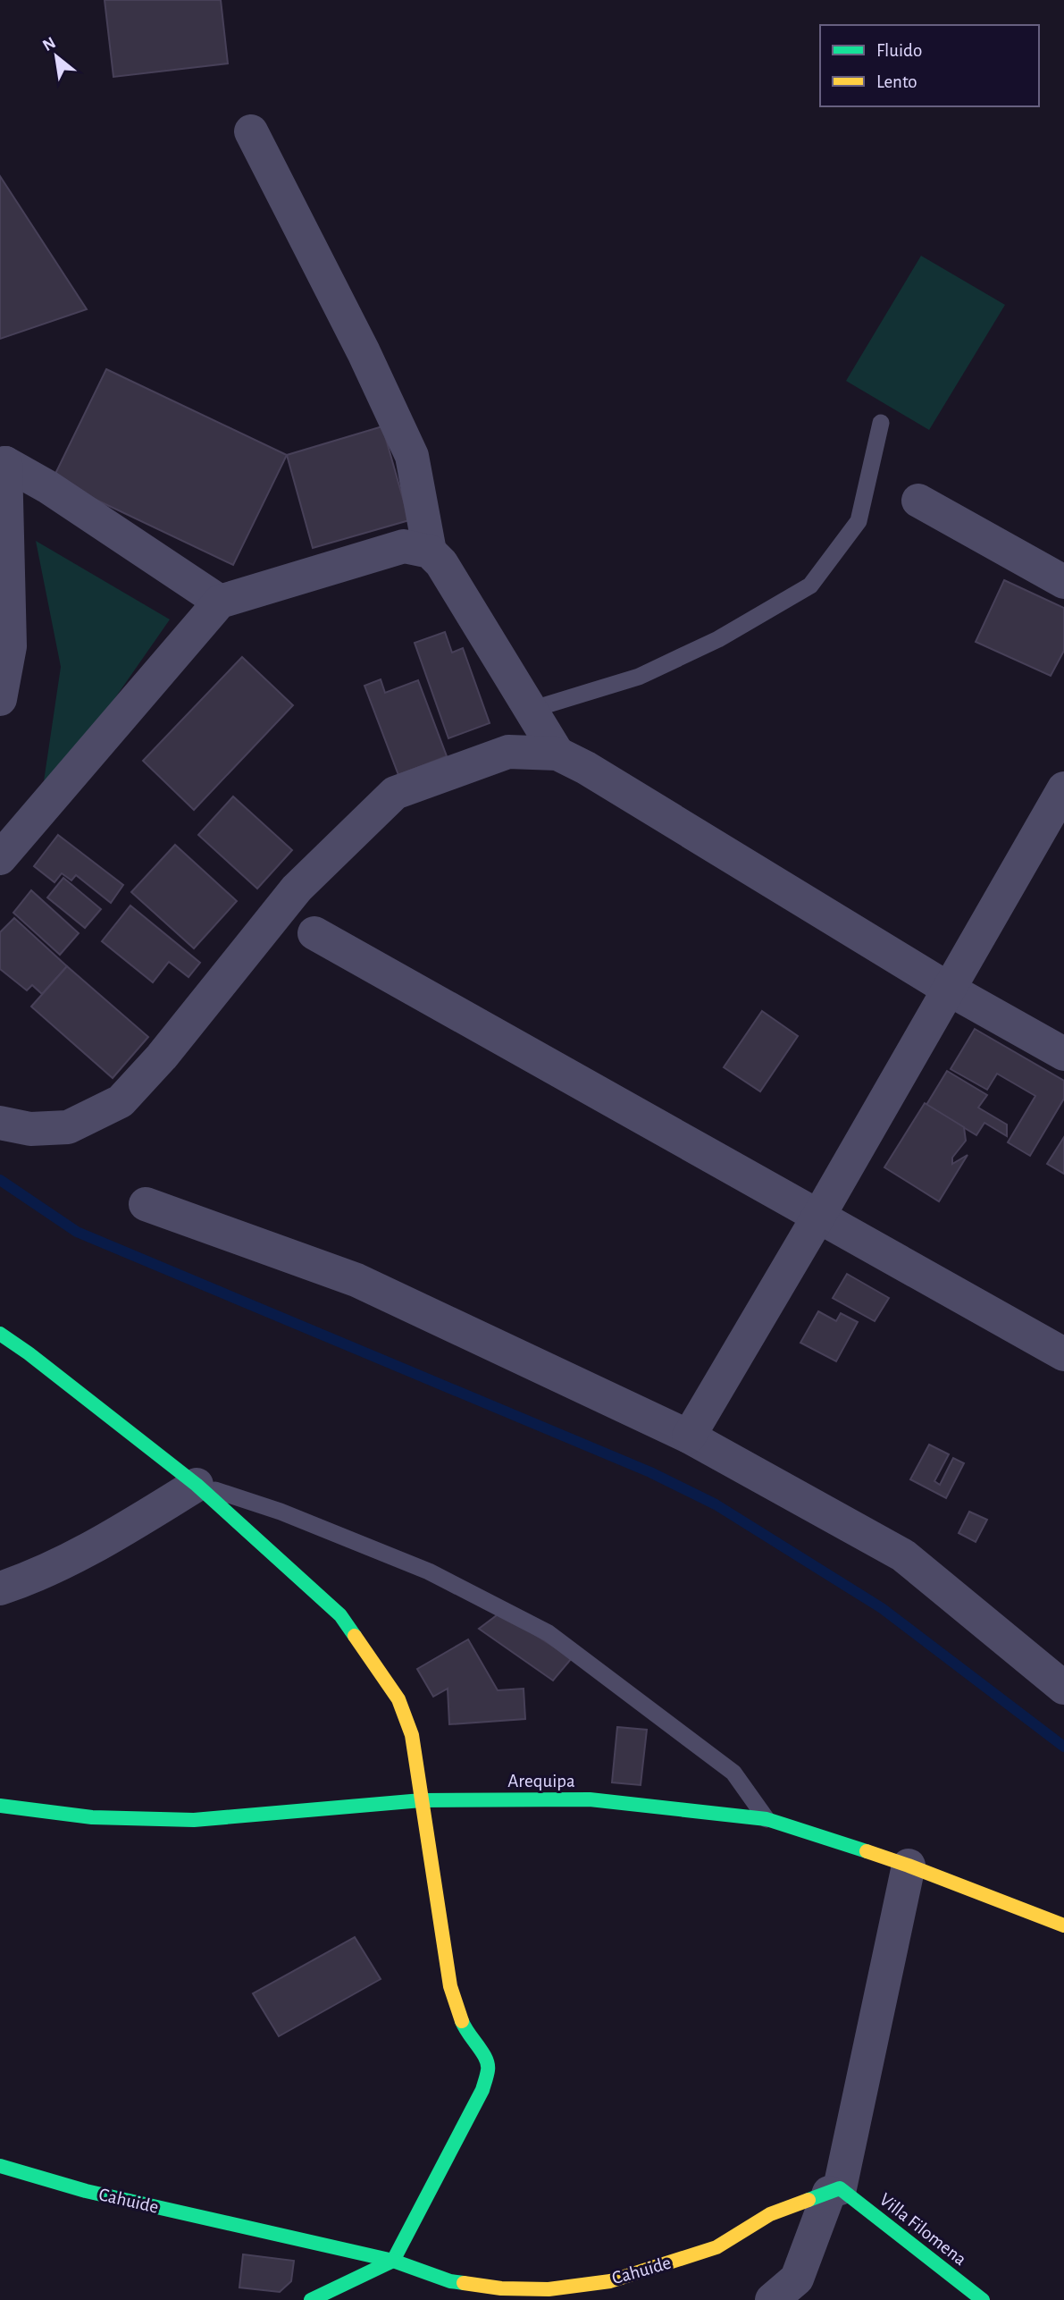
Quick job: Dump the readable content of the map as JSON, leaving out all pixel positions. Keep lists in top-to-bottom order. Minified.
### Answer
{"streets":{"street":["Arequipa","Cahuide","Villa Filomena"]},"crossings":[["Cahuide","Villa Filomena"]],"legend":["Fluido","Lento"],"north":"top left"}
